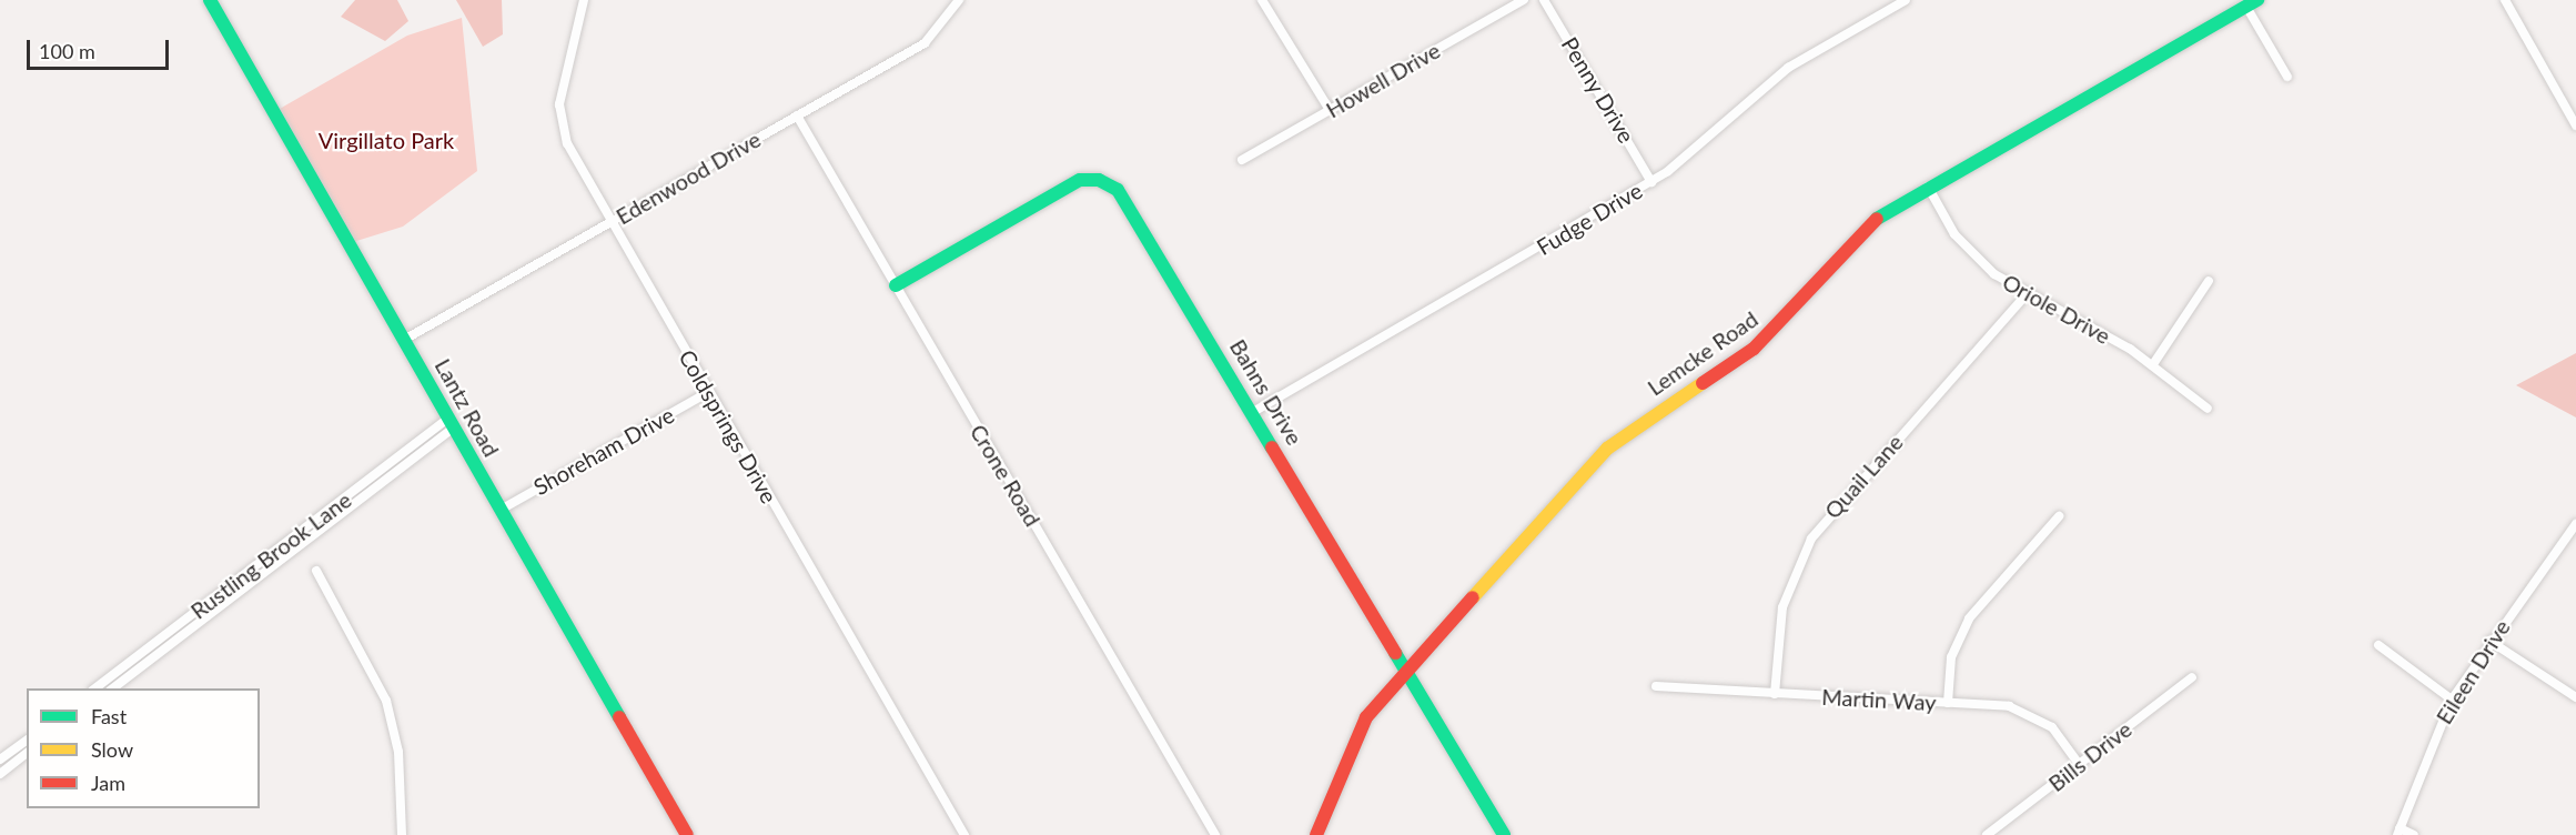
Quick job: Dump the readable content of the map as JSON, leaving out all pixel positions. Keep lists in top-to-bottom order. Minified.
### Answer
{"streets":{"street":["Howell Drive","Penny Drive","Edenwood Drive","Fudge Drive","Oriole Drive","Lemcke Road","Bahns Drive","Lantz Road","Coldsprings Drive","Shoreham Drive","Crone Road","Quail Lane","Rustling Brook Lane","Eileen Drive","Martin Way","Bills Drive"]},"crossings":[["Penny Drive","Fudge Drive"],["Edenwood Drive","Lantz Road"],["Edenwood Drive","Coldsprings Drive"],["Edenwood Drive","Crone Road"],["Fudge Drive","Bahns Drive"],["Oriole Drive","Lemcke Road"],["Oriole Drive","Quail Lane"],["Lemcke Road","Bahns Drive"],["Bahns Drive","Crone Road"],["Lantz Road","Shoreham Drive"],["Lantz Road","Rustling Brook Lane"],["Coldsprings Drive","Shoreham Drive"],["Quail Lane","Martin Way"],["Martin Way","Bills Drive"]],"parks":["Virgillato Park"],"legend":["Fast","Slow","Jam"],"scale_bar":"100 m"}
